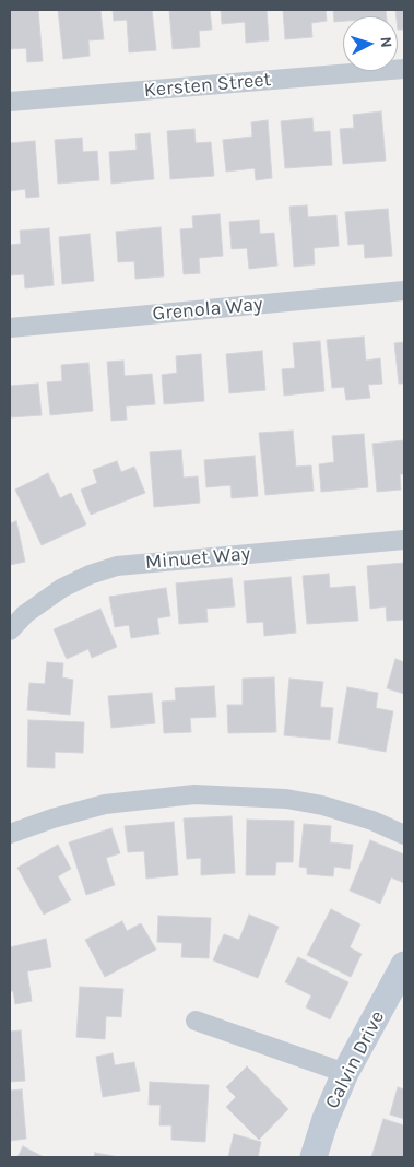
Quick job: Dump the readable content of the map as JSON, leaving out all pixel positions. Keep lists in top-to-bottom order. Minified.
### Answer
{"streets":{"street":["Kersten Street","Grenola Way","Minuet Way","Calvin Drive"]},"north":"right"}
